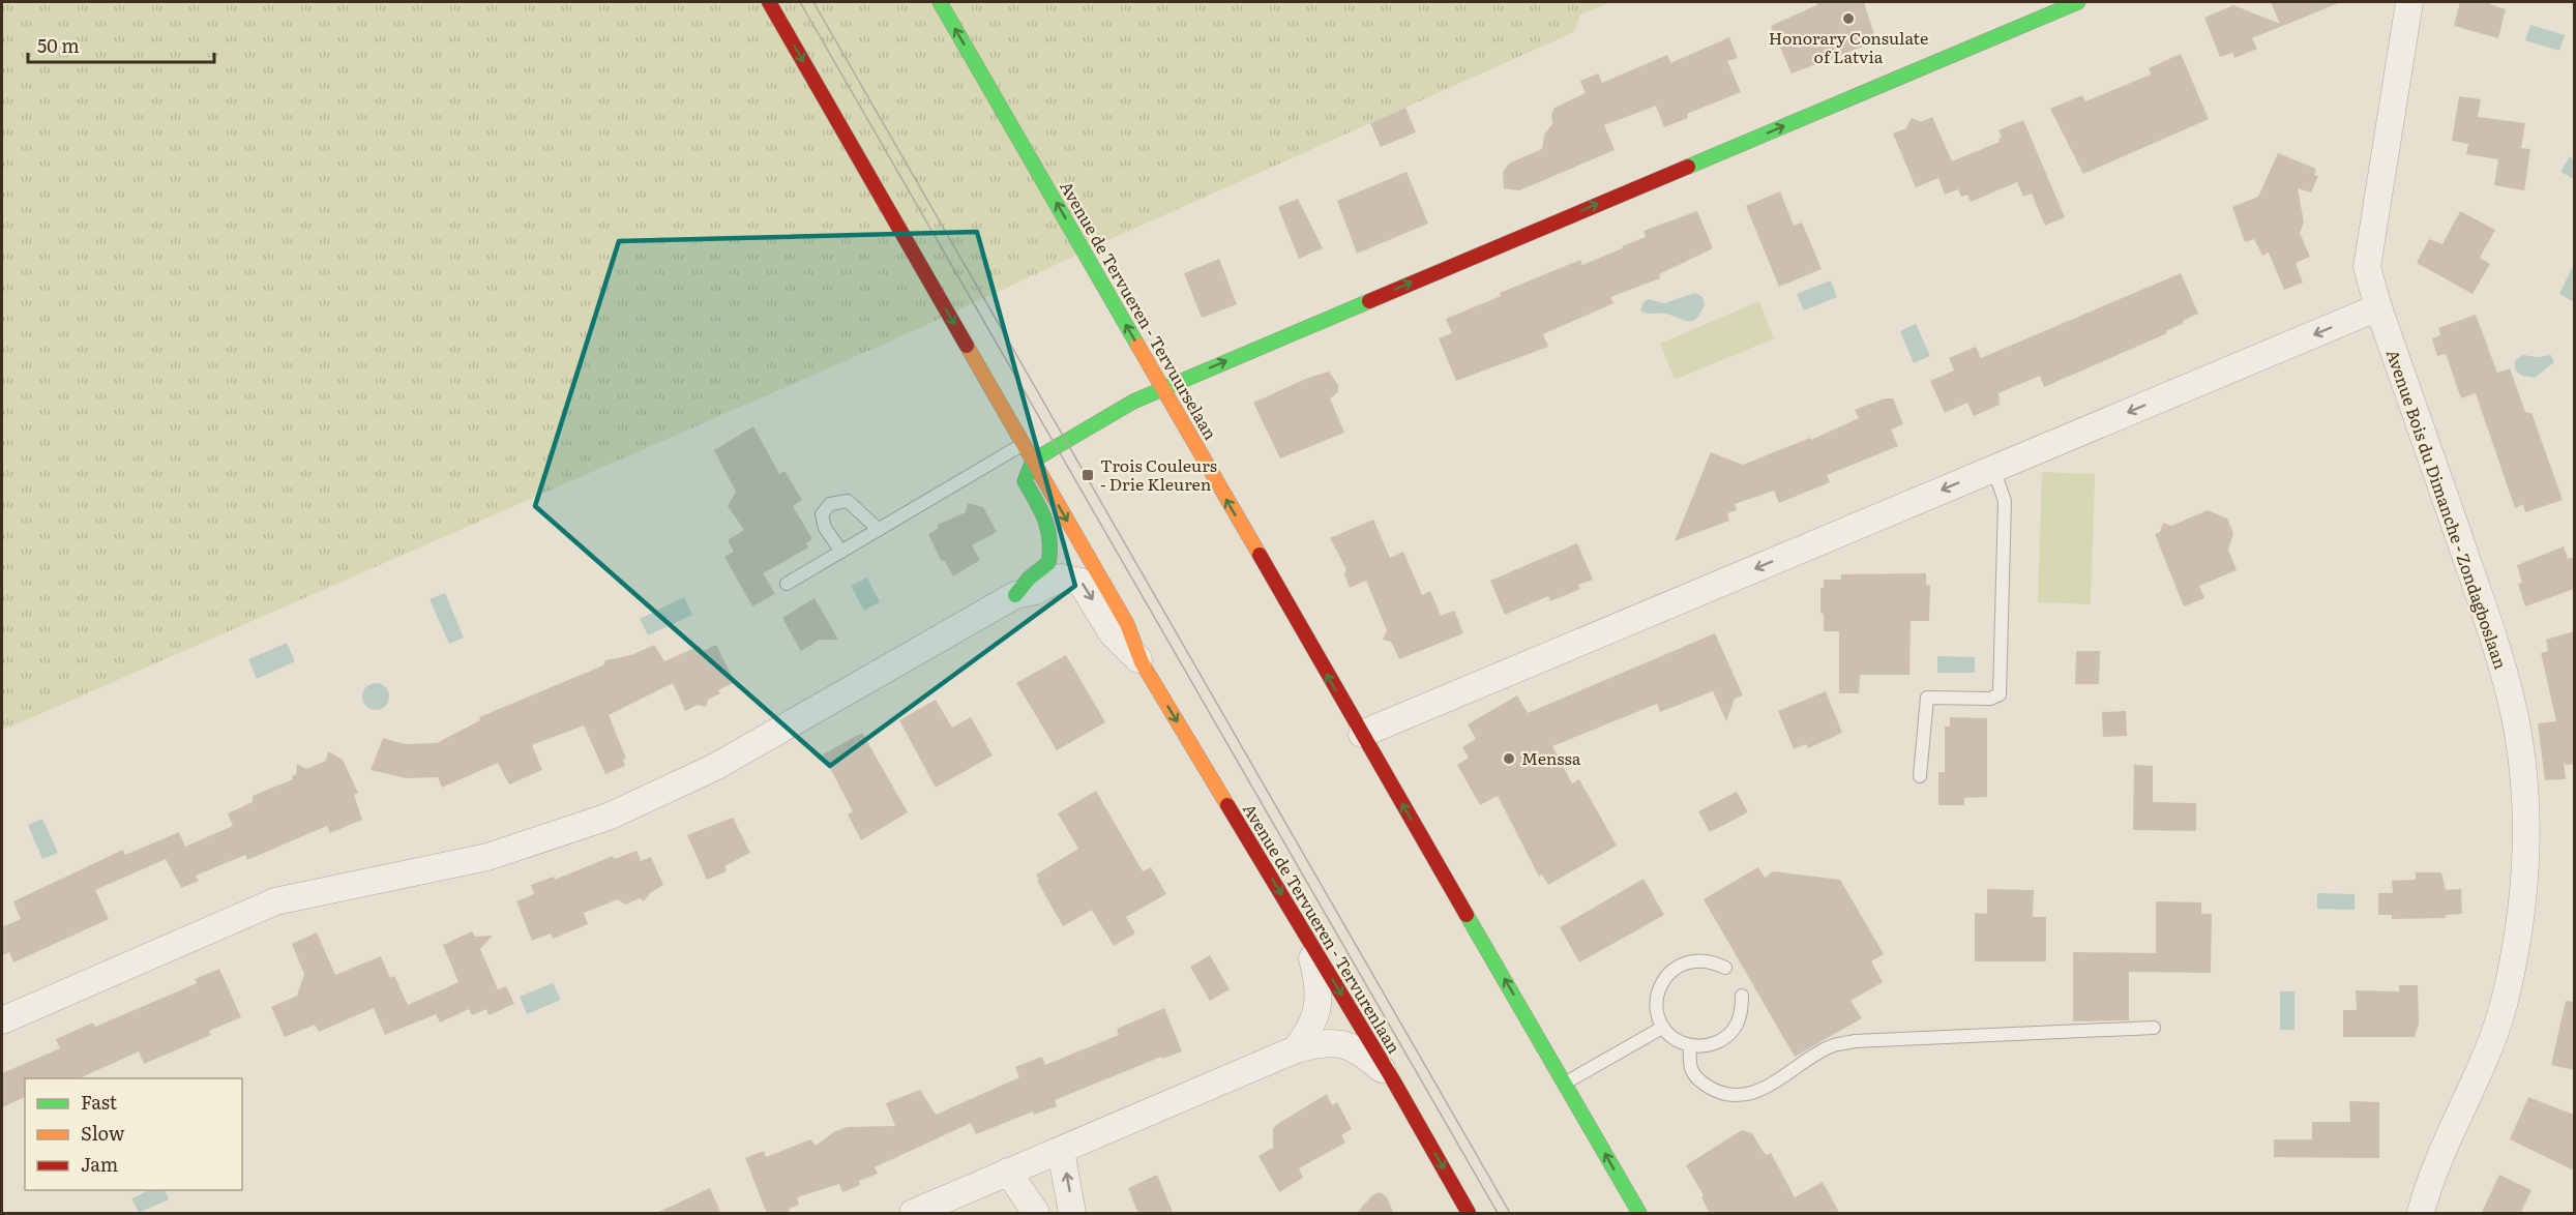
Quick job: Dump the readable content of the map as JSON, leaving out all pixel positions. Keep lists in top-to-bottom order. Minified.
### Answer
{"streets":{"main road":["Avenue de Tervueren - Tervuurselaan","Avenue de Tervueren - Tervurenlaan"],"street":["Avenue Bois du Dimanche - Zondagboslaan"]},"one_way":["Avenue de Tervueren - Tervuurselaan","Avenue de Tervueren - Tervurenlaan"],"places":{"other":["Honorary Consulate of Latvia","Menssa"],"transit":["Trois Couleurs - Drie Kleuren"]},"legend":["Fast","Slow","Jam"],"scale_bar":"50 m"}
